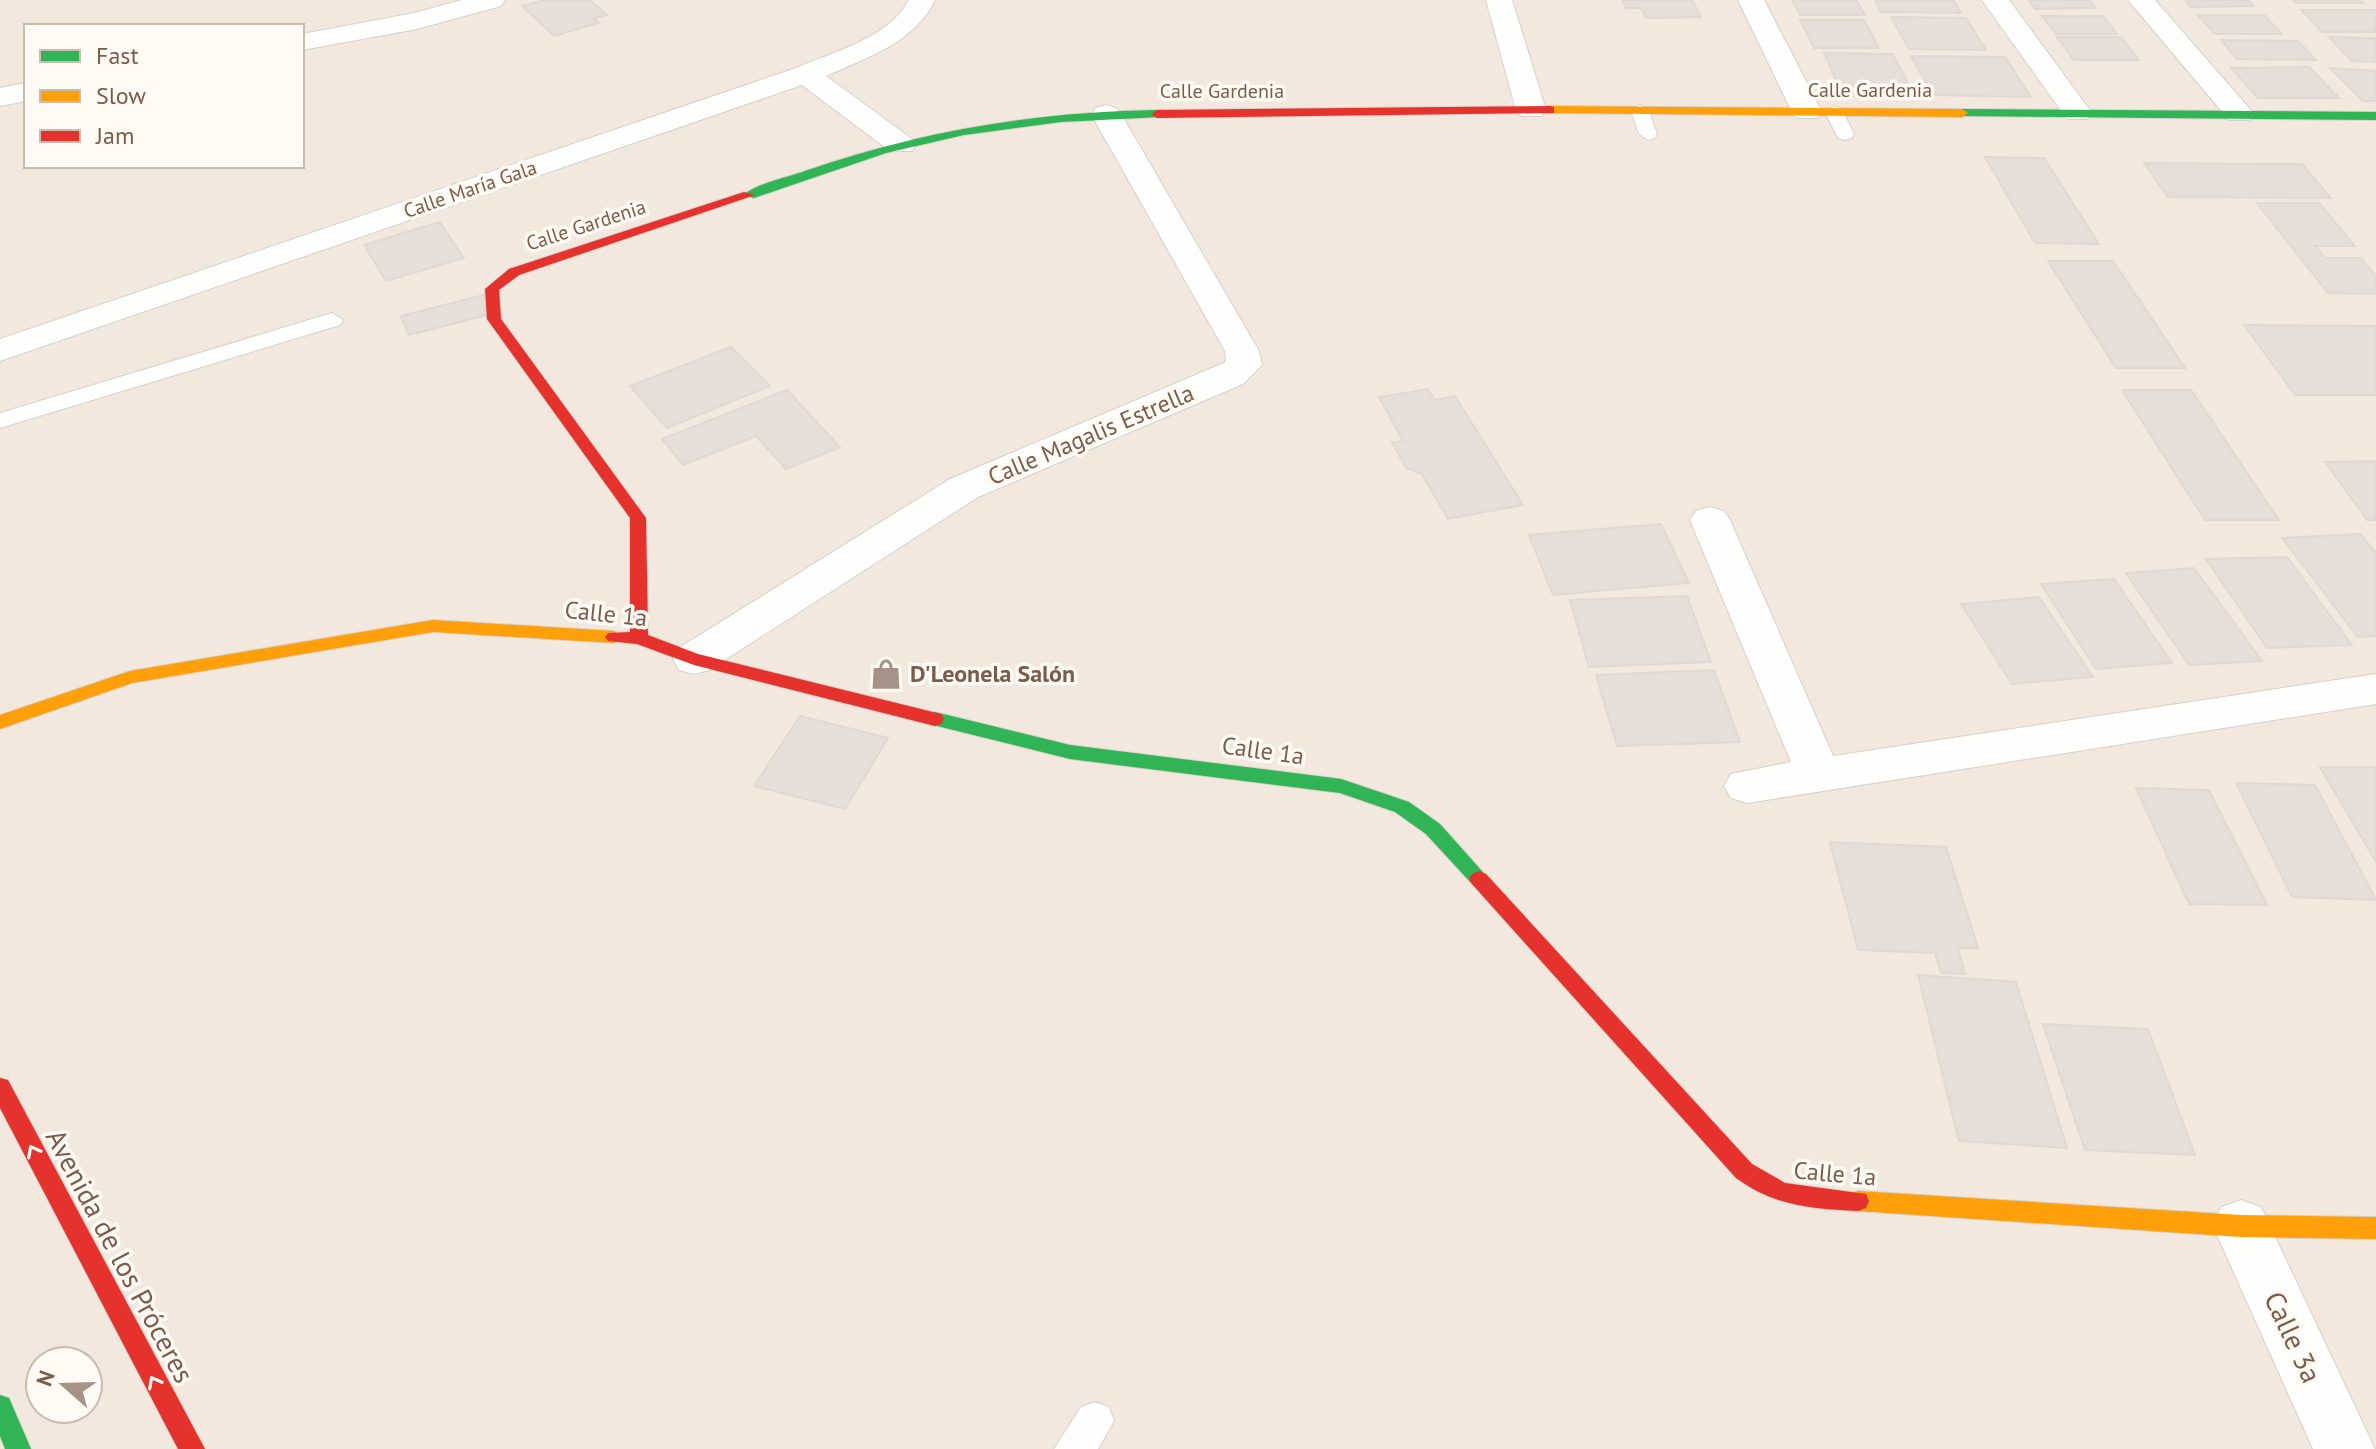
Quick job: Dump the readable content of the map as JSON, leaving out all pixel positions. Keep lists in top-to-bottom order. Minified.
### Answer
{"streets":{"street":["Calle Gardenia","Calle María Gala","Calle Magalis Estrella","Calle 1a","Avenida de los Próceres","Calle 3a"]},"crossings":[["Calle Gardenia","Calle Magalis Estrella"],["Calle Gardenia","Calle 1a"],["Calle Magalis Estrella","Calle 1a"],["Calle 1a","Calle 3a"]],"one_way":["Avenida de los Próceres"],"places":{"shop":["D'Leonela Salón"]},"legend":["Fast","Slow","Jam"],"north":"left"}
